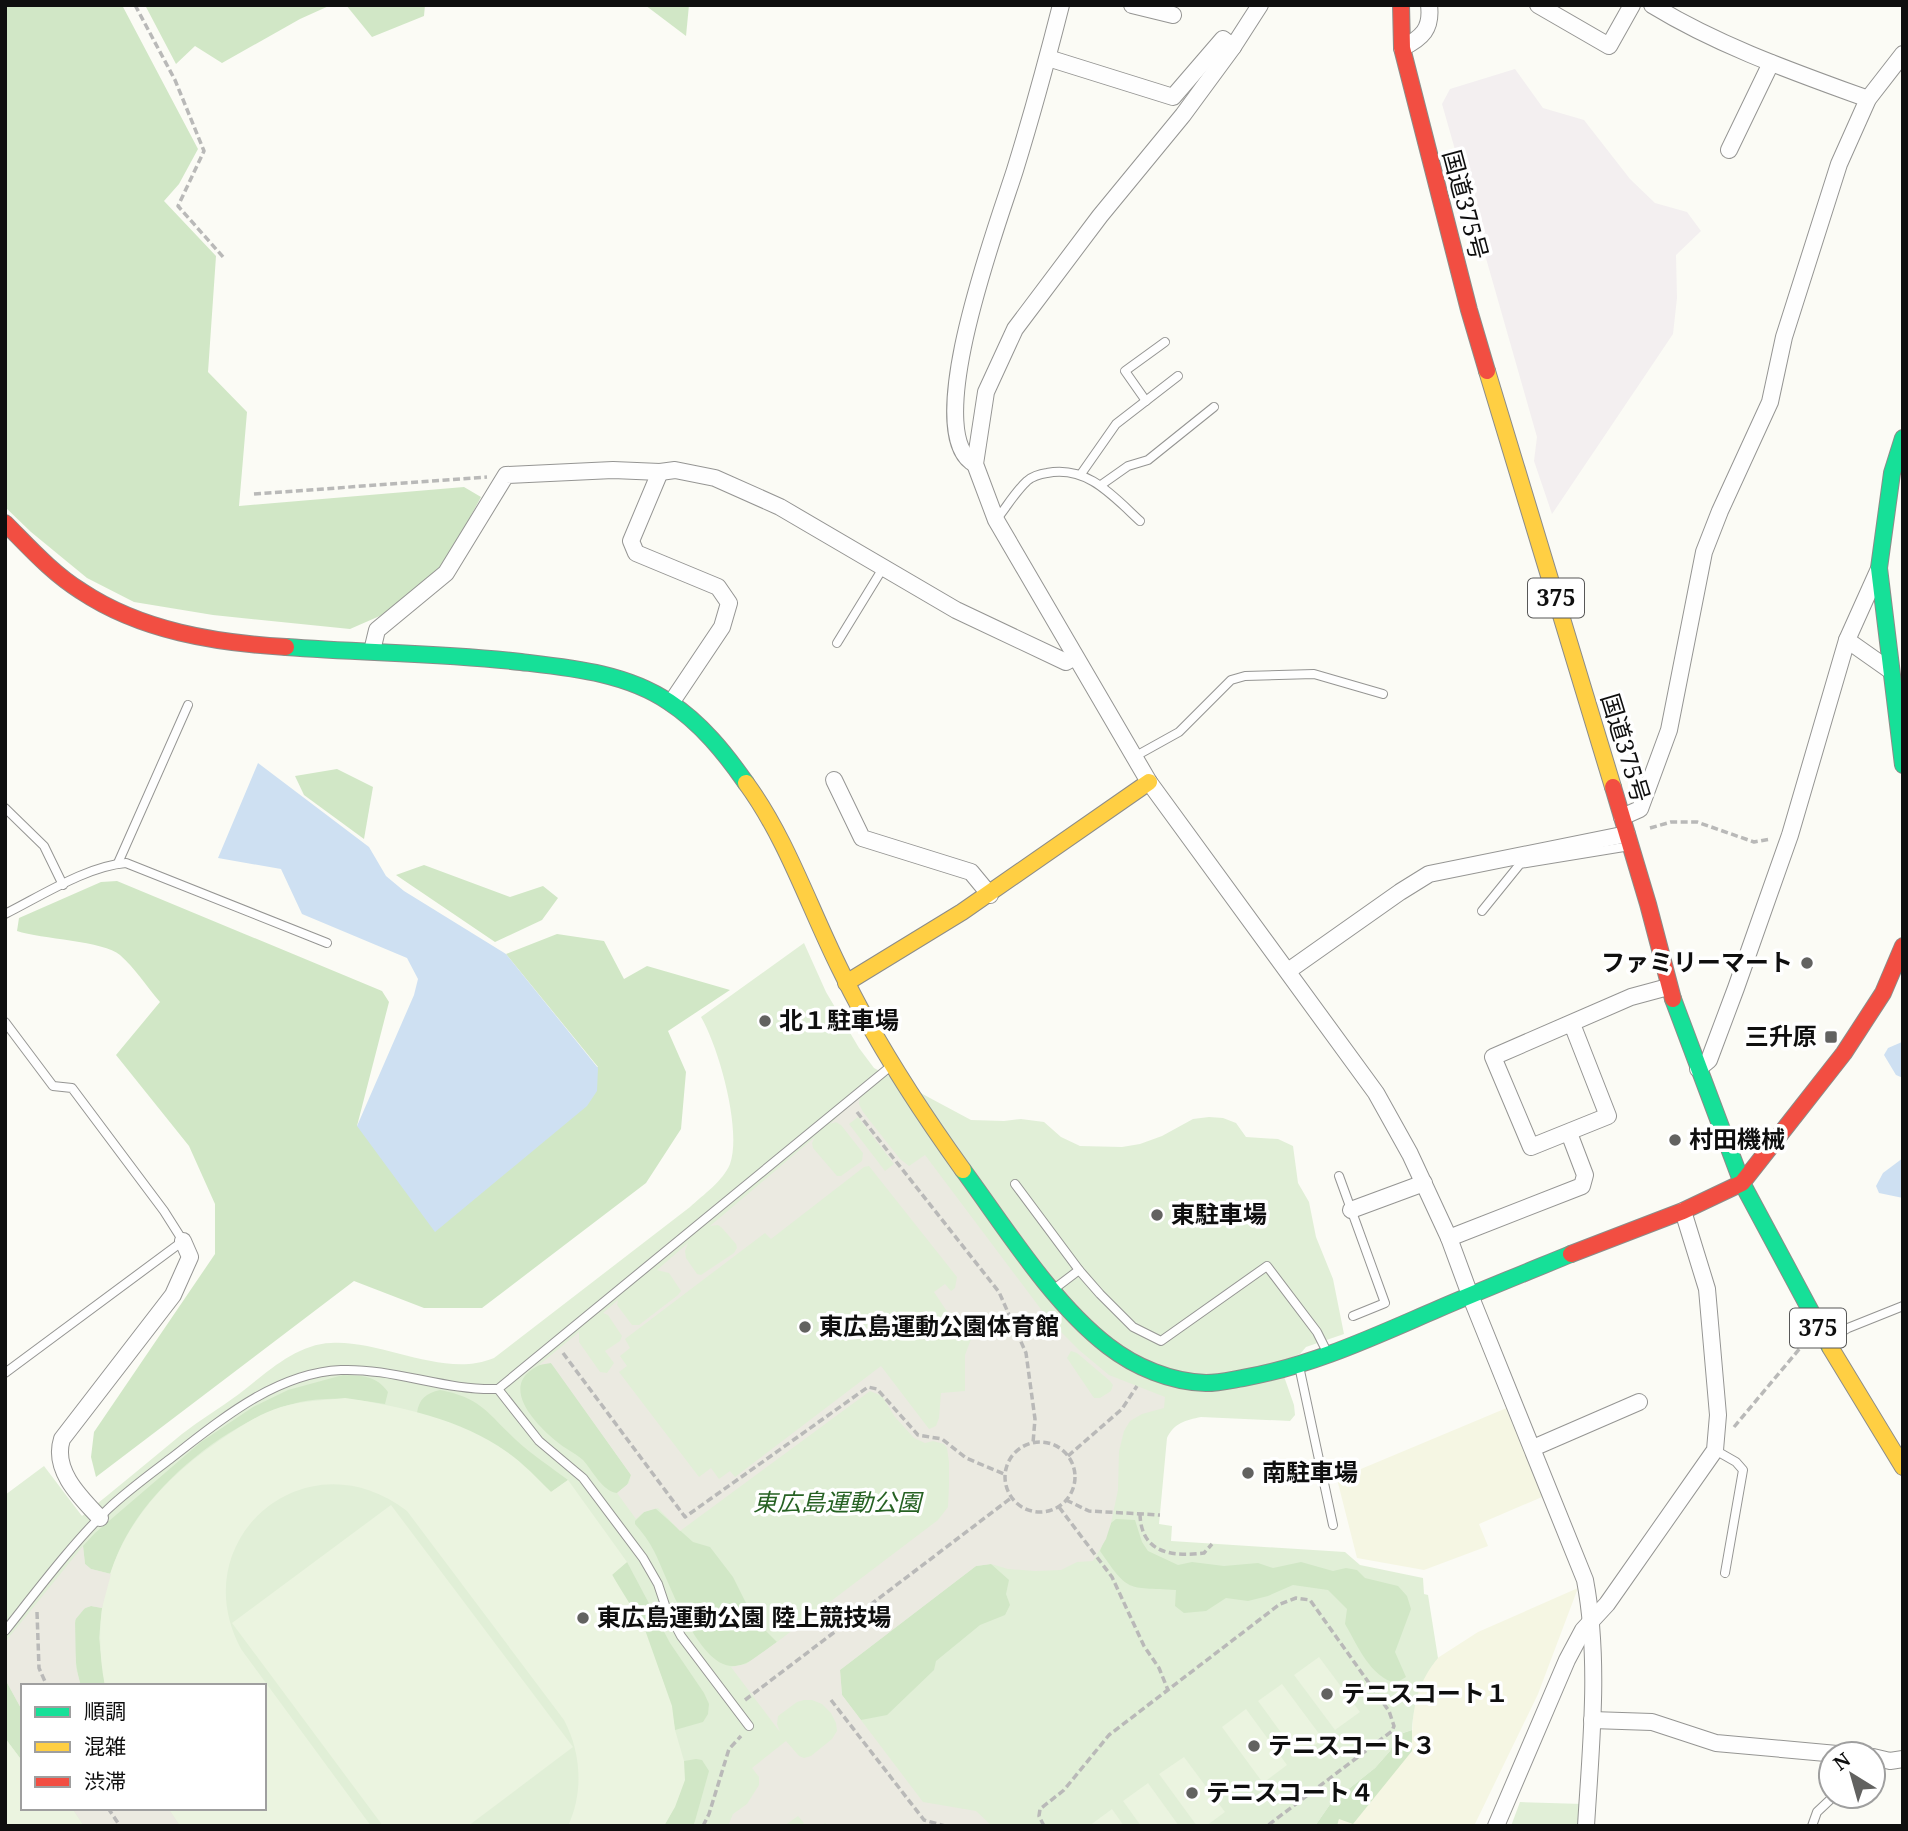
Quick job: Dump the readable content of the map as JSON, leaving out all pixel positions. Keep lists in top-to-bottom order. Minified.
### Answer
{"streets":{"main road":["国道375号","375"]},"parks":["東広島運動公園"],"places":{"other":["ファミリーマート","北１駐車場","村田機械","東駐車場","東広島運動公園体育館","南駐車場","東広島運動公園 陸上競技場","テニスコート１","テニスコート３","テニスコート４"],"transit":["三升原"]},"legend":["順調","混雑","渋滞"],"north":"top left"}
